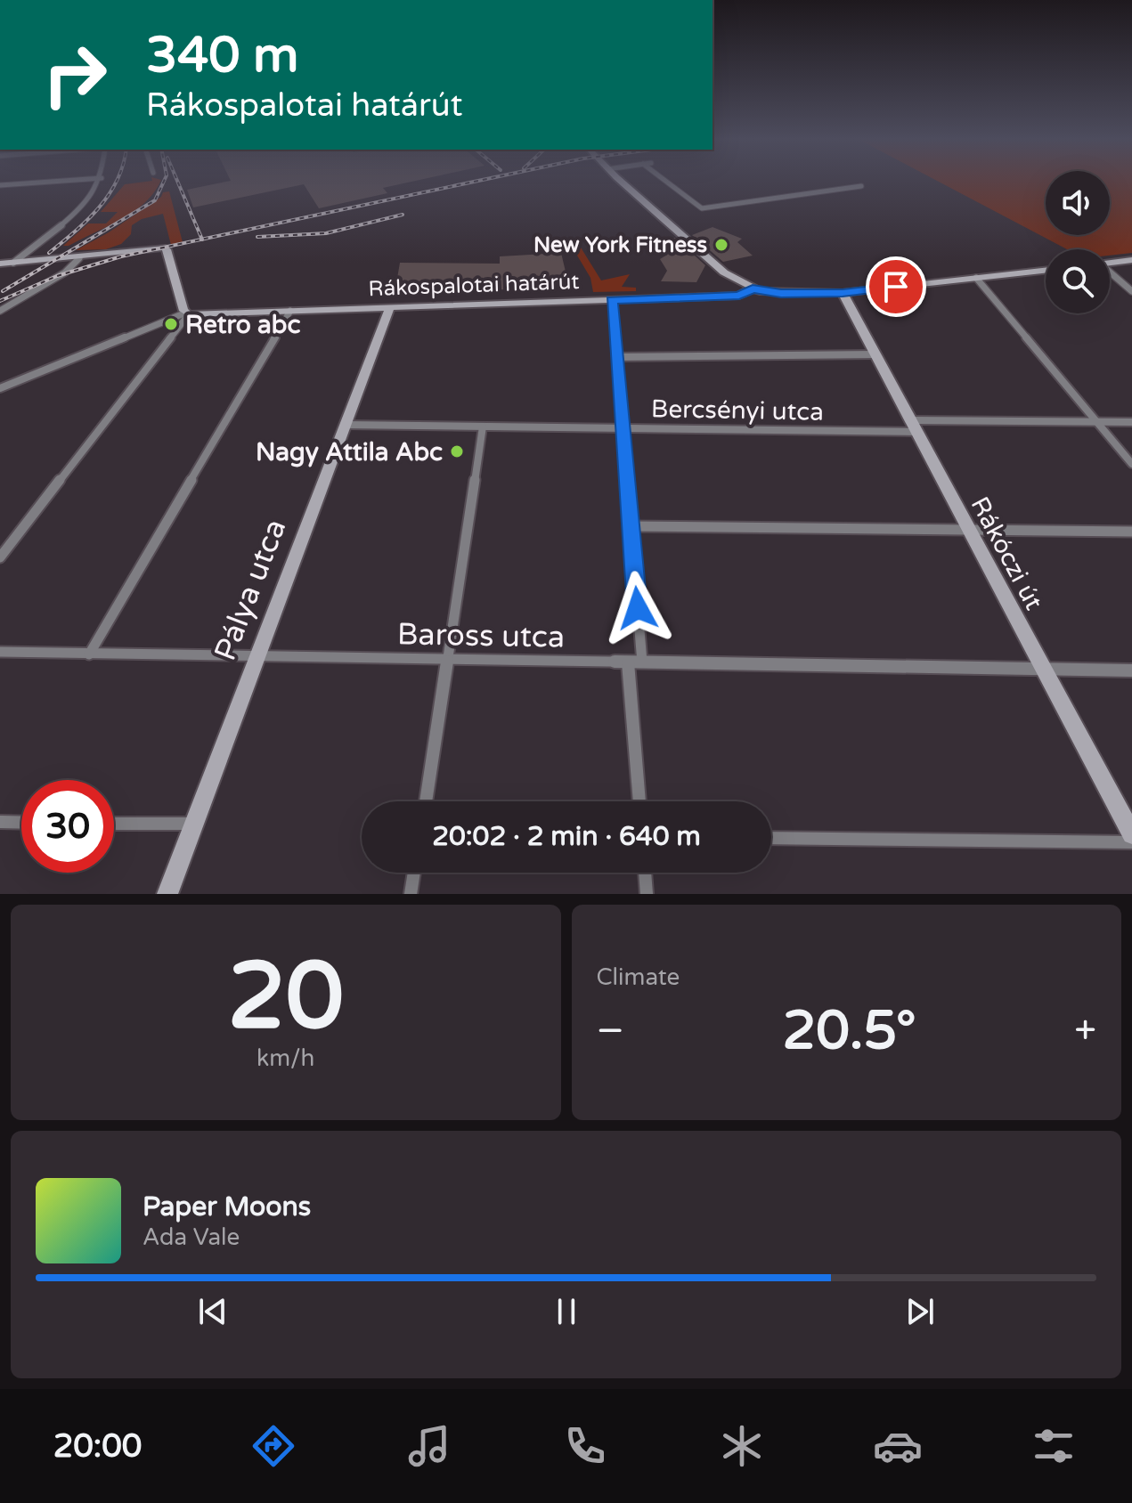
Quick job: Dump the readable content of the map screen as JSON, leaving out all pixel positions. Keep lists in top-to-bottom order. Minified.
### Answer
{"streets":{"street":["Rákospalotai határút","Bercsényi utca","Rákóczi út","Pálya utca","Baross utca"]},"crossings":[["Rákospalotai határút","Rákóczi út"],["Rákospalotai határút","Pálya utca"],["Bercsényi utca","Rákóczi út"],["Bercsényi utca","Pálya utca"],["Rákóczi út","Baross utca"],["Pálya utca","Baross utca"]],"places":["New York Fitness","Retro abc","Nagy Attila Abc"],"page":{"turn":["340 m","Rákospalotai határút"],"limit":"30","trip":"20:02 · 2 min · 640 m","tile":[["20","km/h"],"Climate"],"heat":["−","20.5°","+"],"song":["Paper Moons","Ada Vale"],"tabs":"20:00"}}
